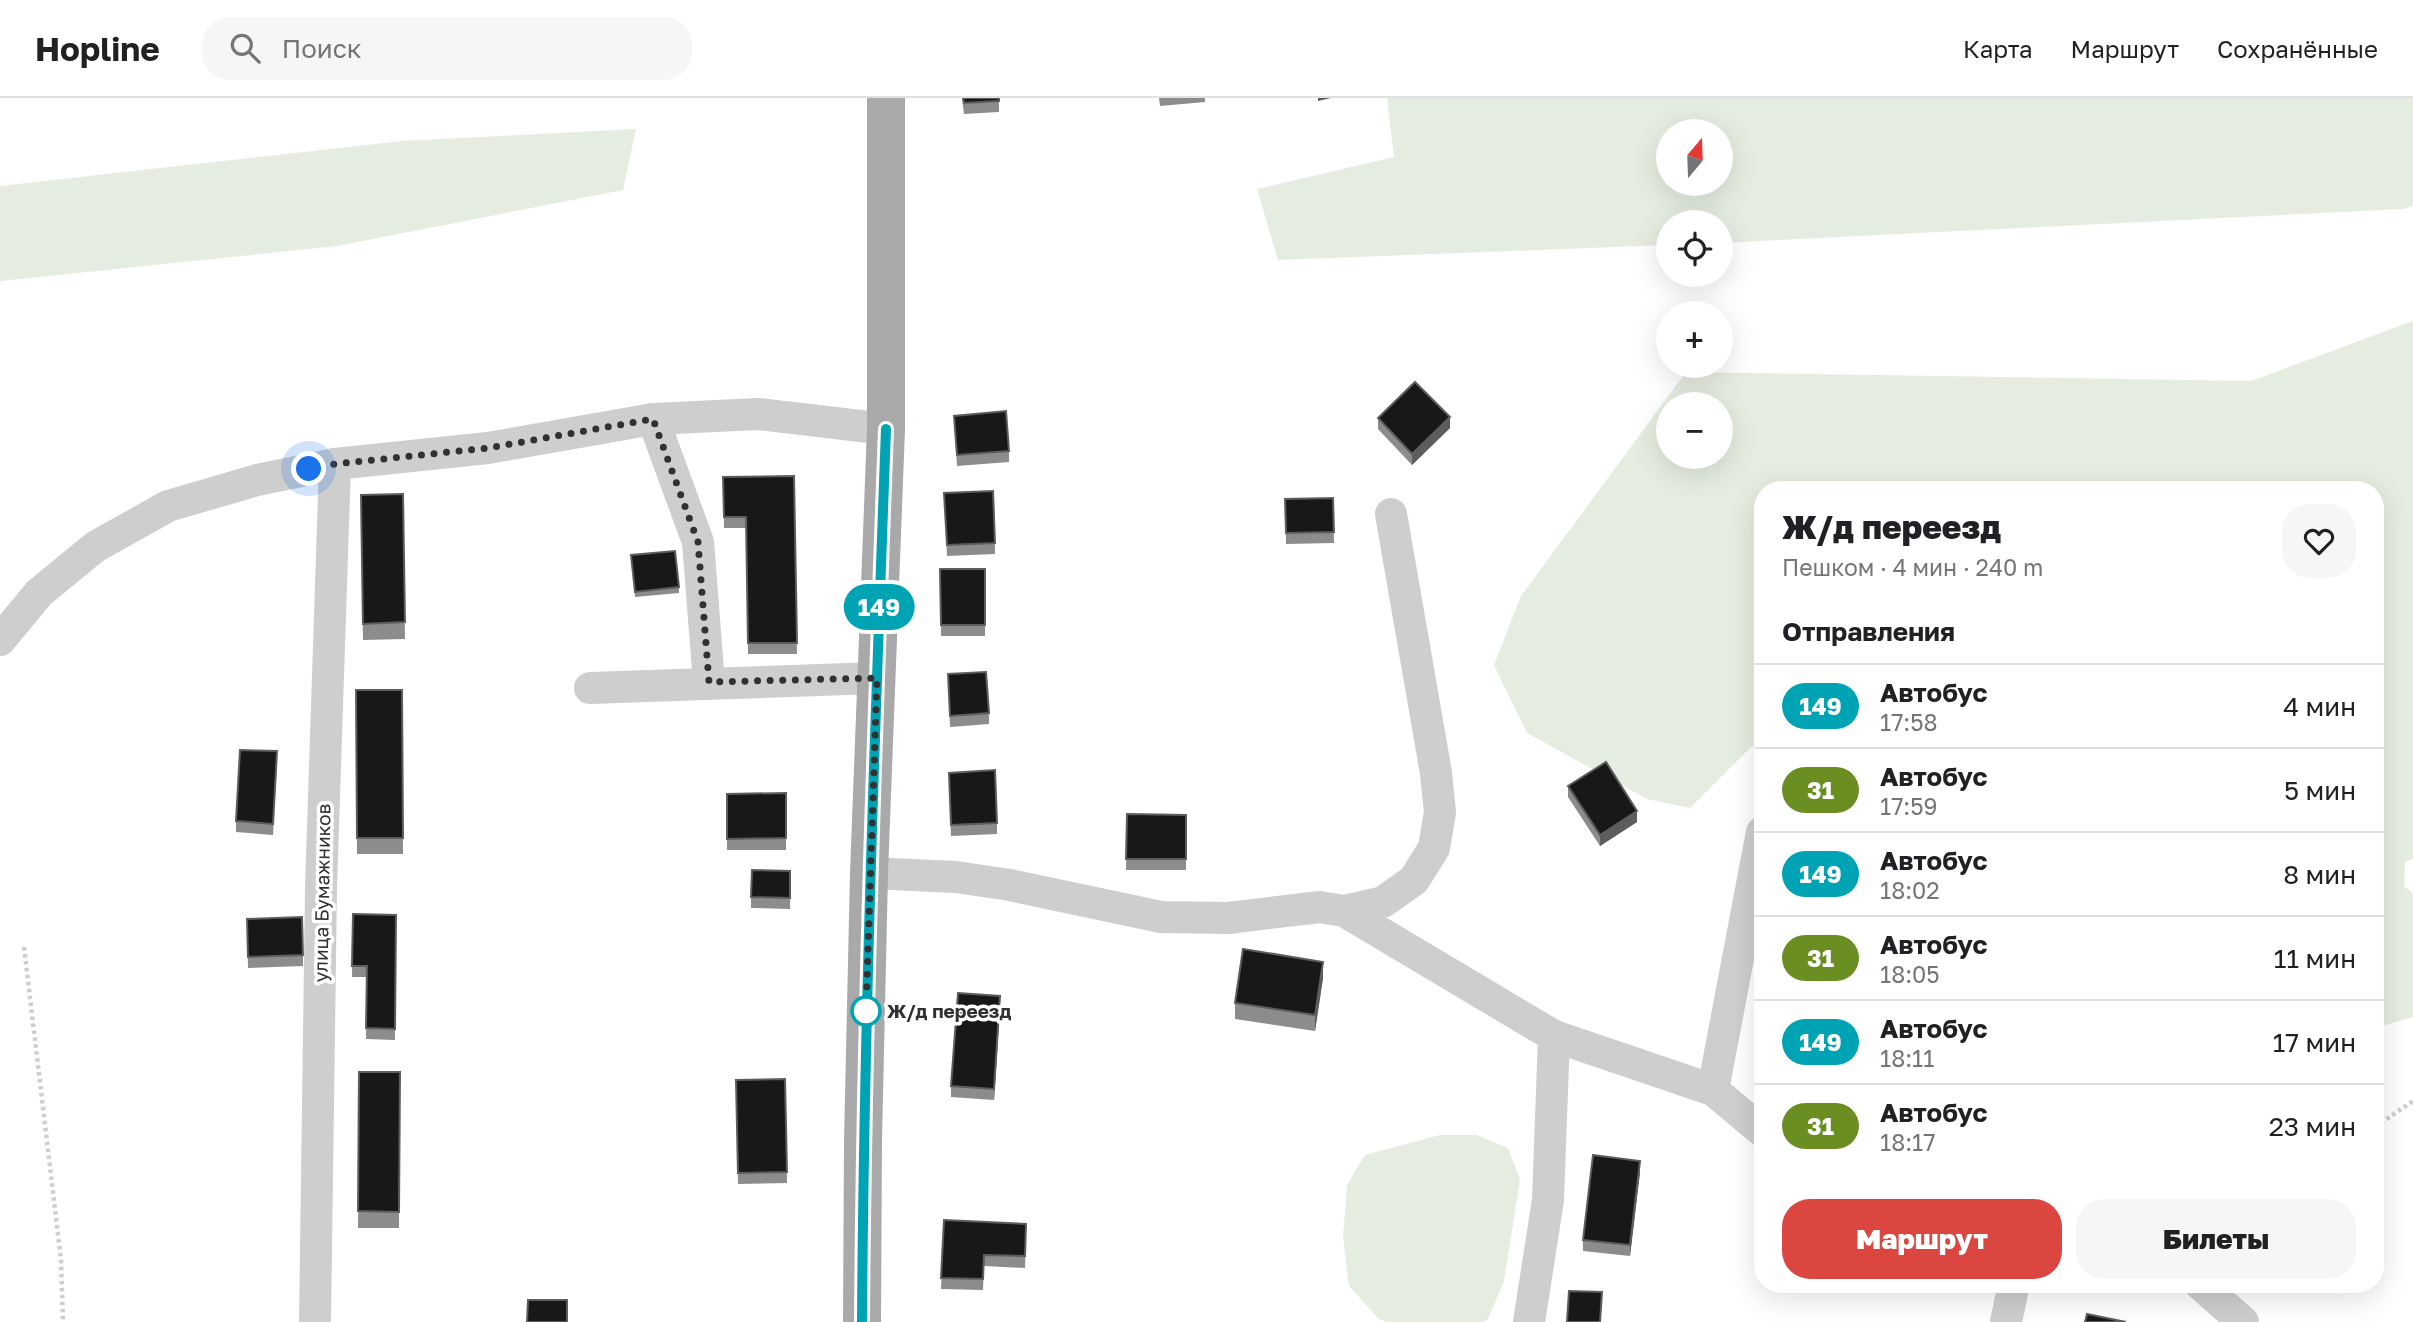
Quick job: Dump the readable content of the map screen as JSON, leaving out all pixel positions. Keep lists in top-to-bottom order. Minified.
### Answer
{"streets":{"street":["улица Бумажников"]},"places":["Ж/д переезд"],"lines":["bus line 149"],"north":"top","page":{"header":"Hopline","search":"Поиск","nav":["Карта","Маршрут","Сохранённые"],"on_map":"149","map_buttons":["+","−"],"heading":[["Ж/д переезд","Пешком · 4 мин · 240 m"],"Отправления"],"list":[{"mark":"149","name":"Автобус","note":"17:58","value":"4 мин"},{"mark":"31","name":"Автобус","note":"17:59","value":"5 мин"},{"mark":"149","name":"Автобус","note":"18:02","value":"8 мин"},{"mark":"31","name":"Автобус","note":"18:05","value":"11 мин"},{"mark":"149","name":"Автобус","note":"18:11","value":"17 мин"},{"mark":"31","name":"Автобус","note":"18:17","value":"23 мин"}],"buttons":["Маршрут","Билеты"]}}
